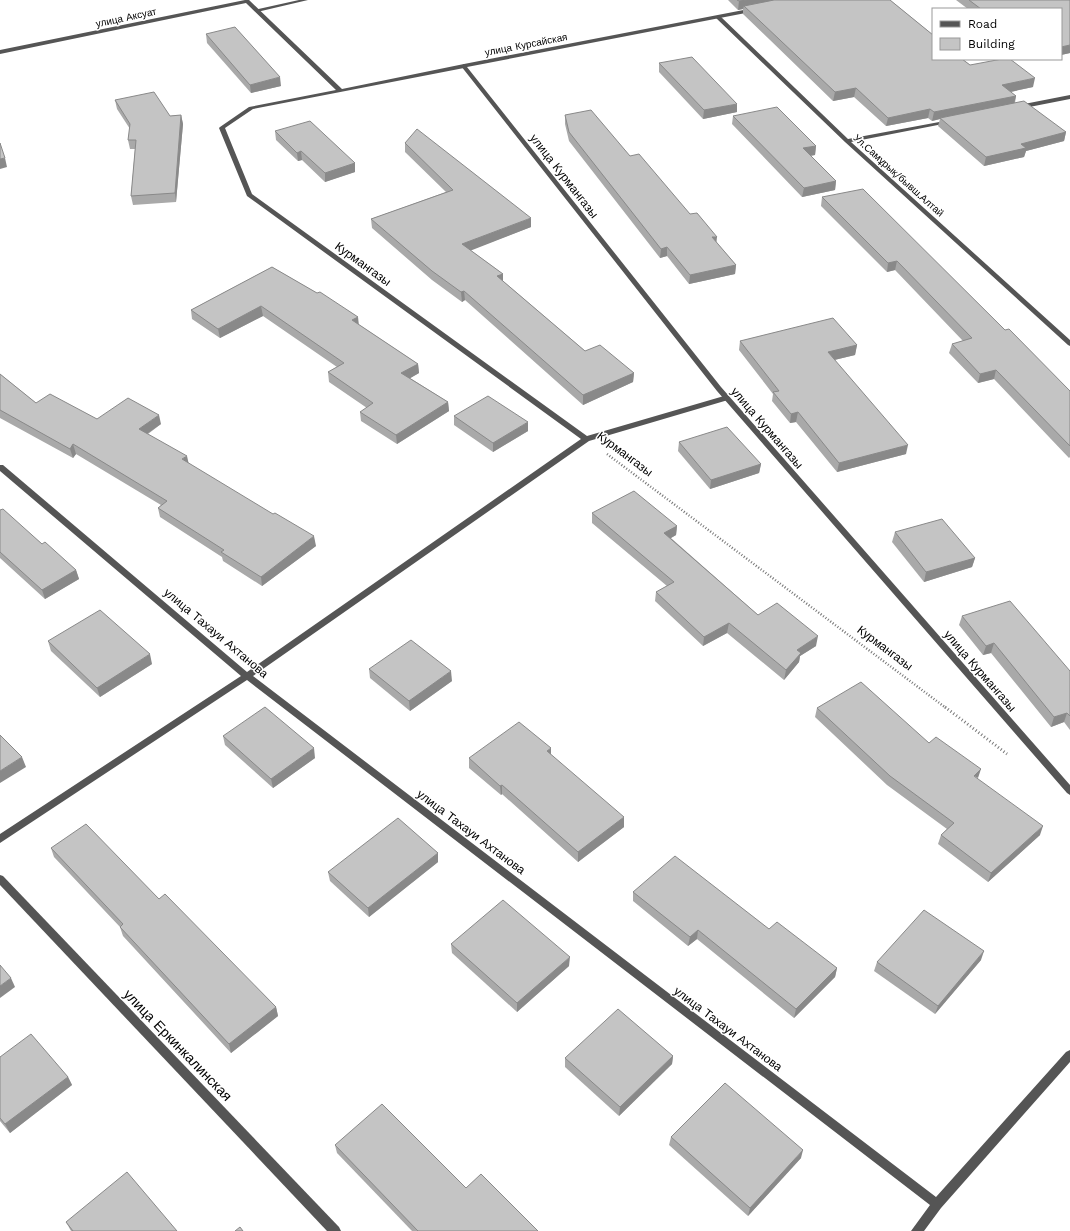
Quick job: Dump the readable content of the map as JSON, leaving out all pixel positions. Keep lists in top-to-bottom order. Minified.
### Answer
{"streets":{"street":["улица Аксуат","улица Курсайская","Ул.Самұрық/бывш.Алтай","улица Курмангазы","Курмангазы","улица Тахауи Ахтанова","улица Еркинкалинская"]},"crossings":[["улица Аксуат","улица Курсайская"],["улица Курсайская","Ул.Самұрық/бывш.Алтай"],["улица Курсайская","улица Курмангазы"],["улица Курсайская","Курмангазы"]],"legend":["Road","Building"]}
